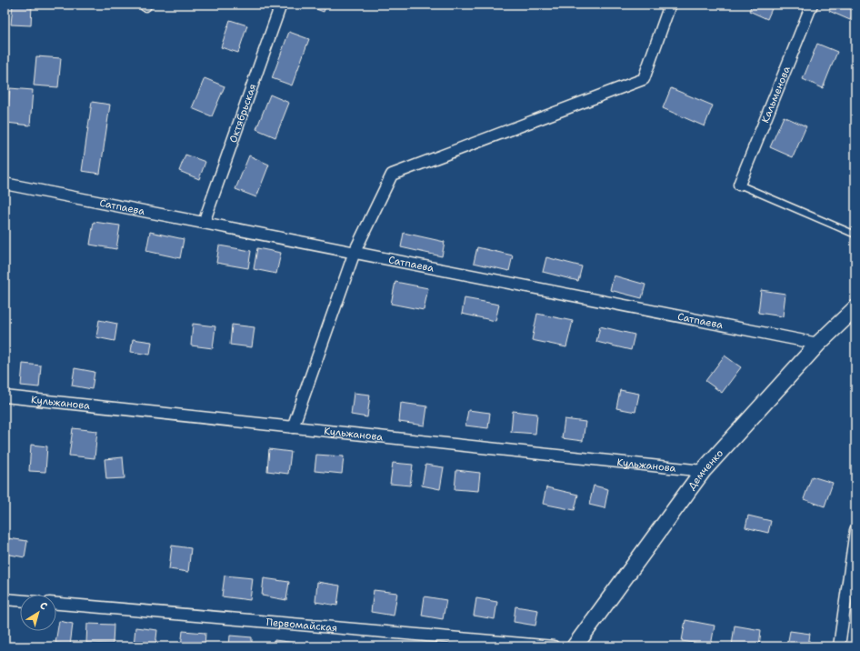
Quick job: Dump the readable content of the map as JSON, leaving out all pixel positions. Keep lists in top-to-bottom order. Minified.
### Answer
{"streets":{"street":["Кальменова","Октябрьская","Сатпаева","Кульжанова","Демченко","Первомайская"]},"crossings":[["Октябрьская","Сатпаева"],["Сатпаева","Демченко"],["Кульжанова","Демченко"]],"north":"top right"}
